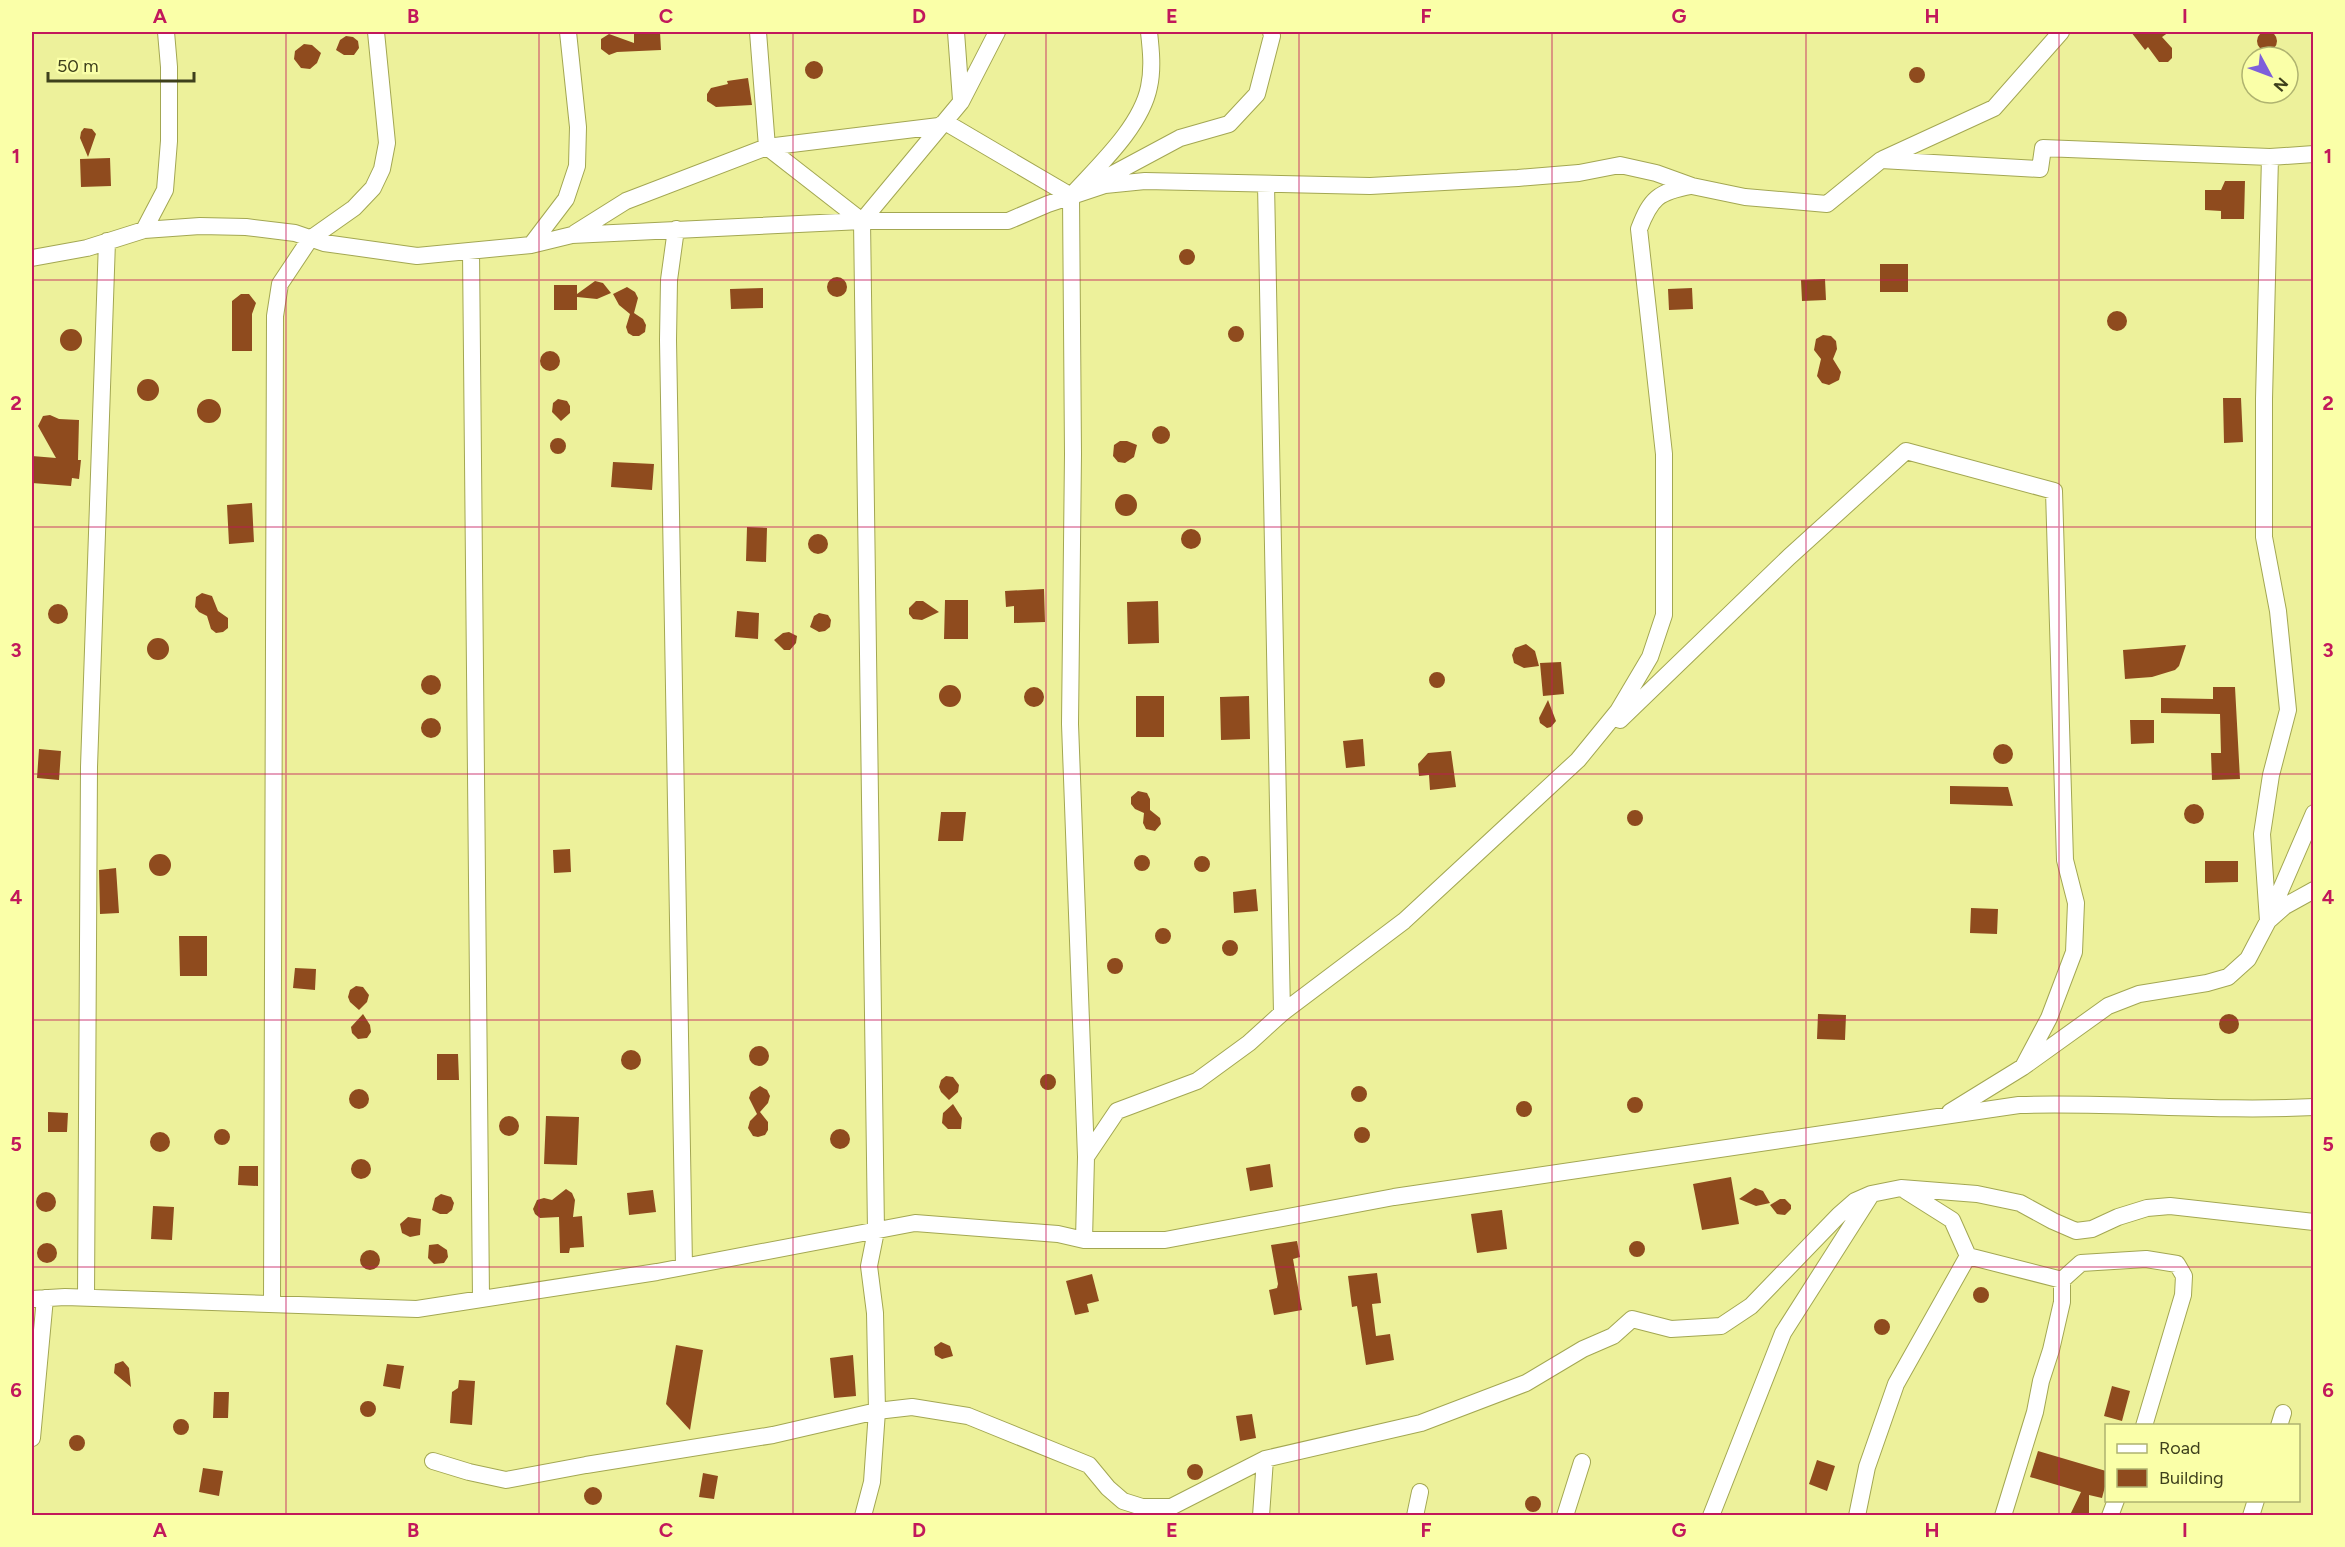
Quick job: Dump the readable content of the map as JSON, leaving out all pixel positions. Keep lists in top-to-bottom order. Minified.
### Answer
{"legend":["Road","Building"],"scale_bar":"50 m","north":"bottom right","grid":{"columns":["A","B","C","D","E","F","G","H","I"],"rows":["1","2","3","4","5","6"]}}
